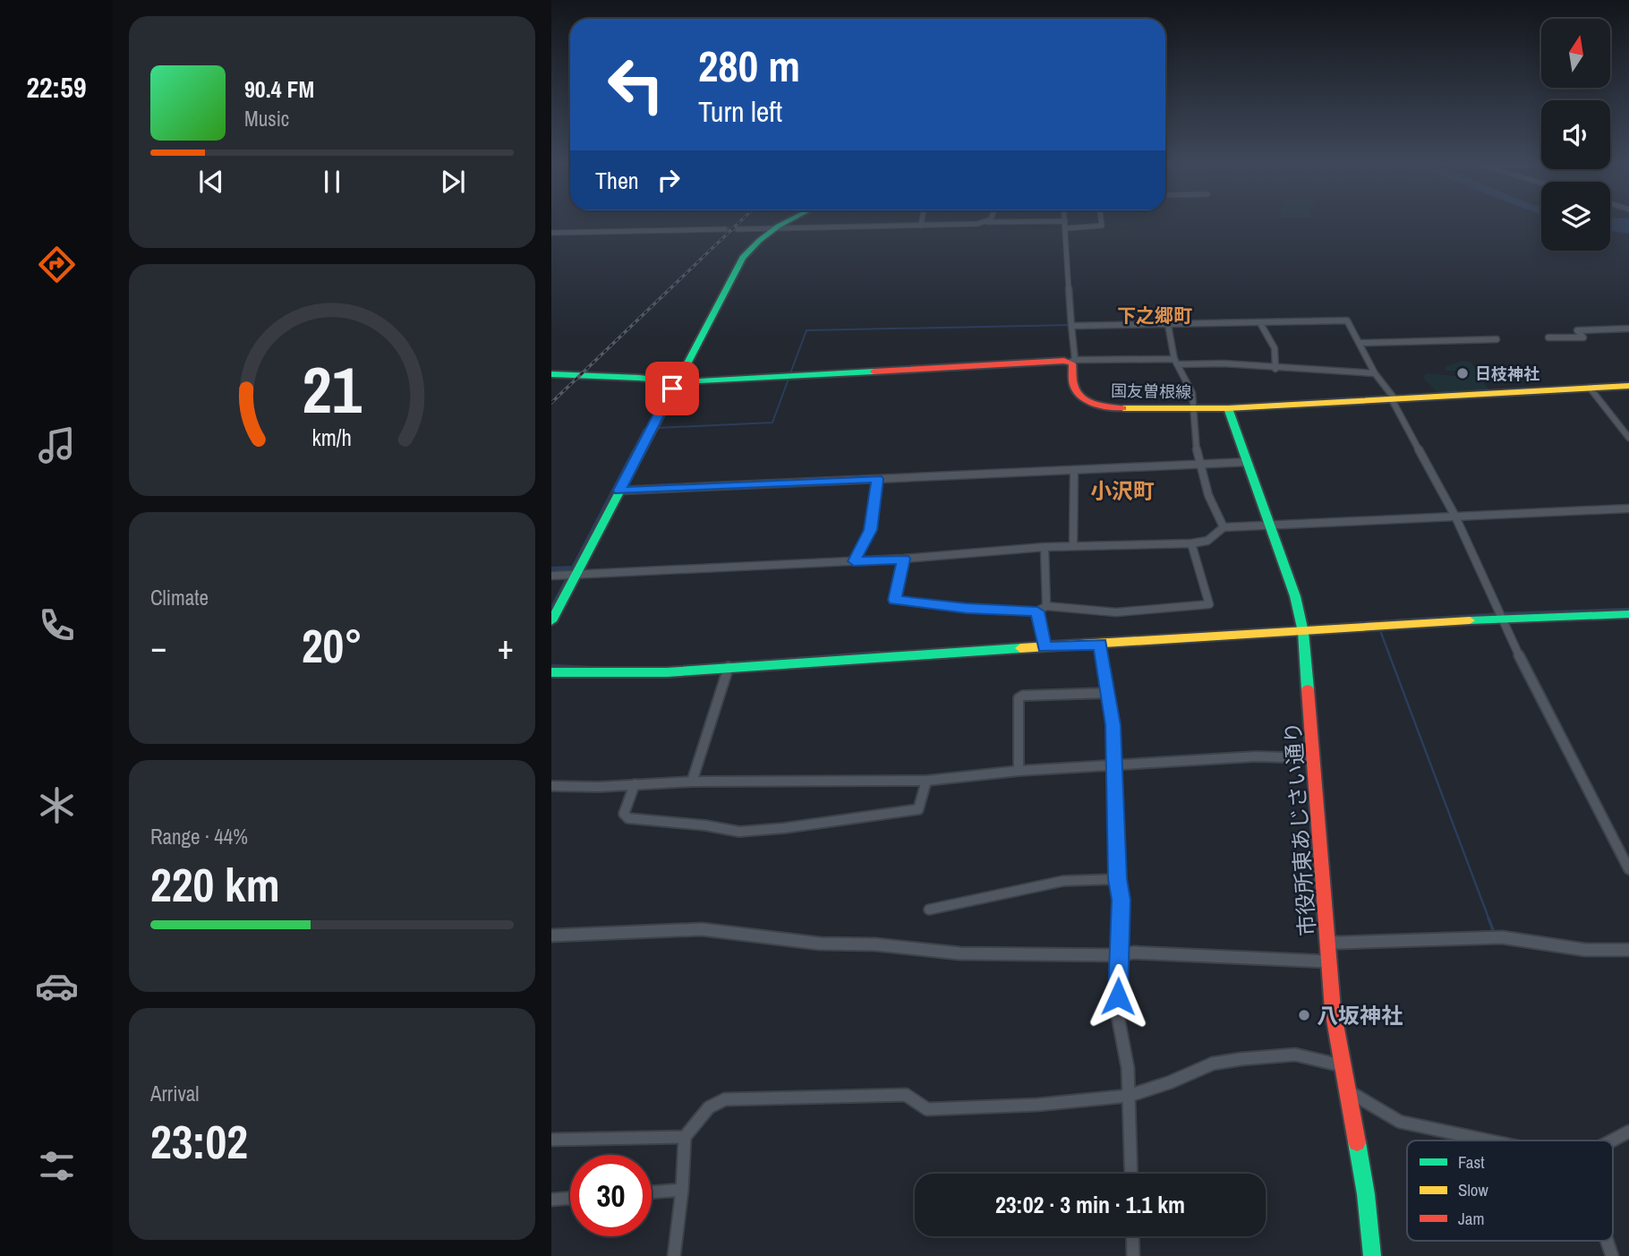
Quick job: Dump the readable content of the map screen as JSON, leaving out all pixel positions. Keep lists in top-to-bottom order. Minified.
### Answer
{"streets":{"main road":["国友曽根線","市役所東あじさい通り"]},"crossings":[["国友曽根線","市役所東あじさい通り"]],"districts":["下之郷町","小沢町"],"places":["日枝神社","八坂神社"],"legend":["Fast","Slow","Jam"],"north":"top","page":{"tabs":"22:59","turn":["280 m","Turn left"],"song":["90.4 FM","Music"],"then":"Then","tile":["Climate",["Range · 44%","220 km"],["Arrival","23:02"]],"heat":["−","20°","+"],"limit":"30","trip":"23:02 · 3 min · 1.1 km","gauge":["21","km/h"]}}
